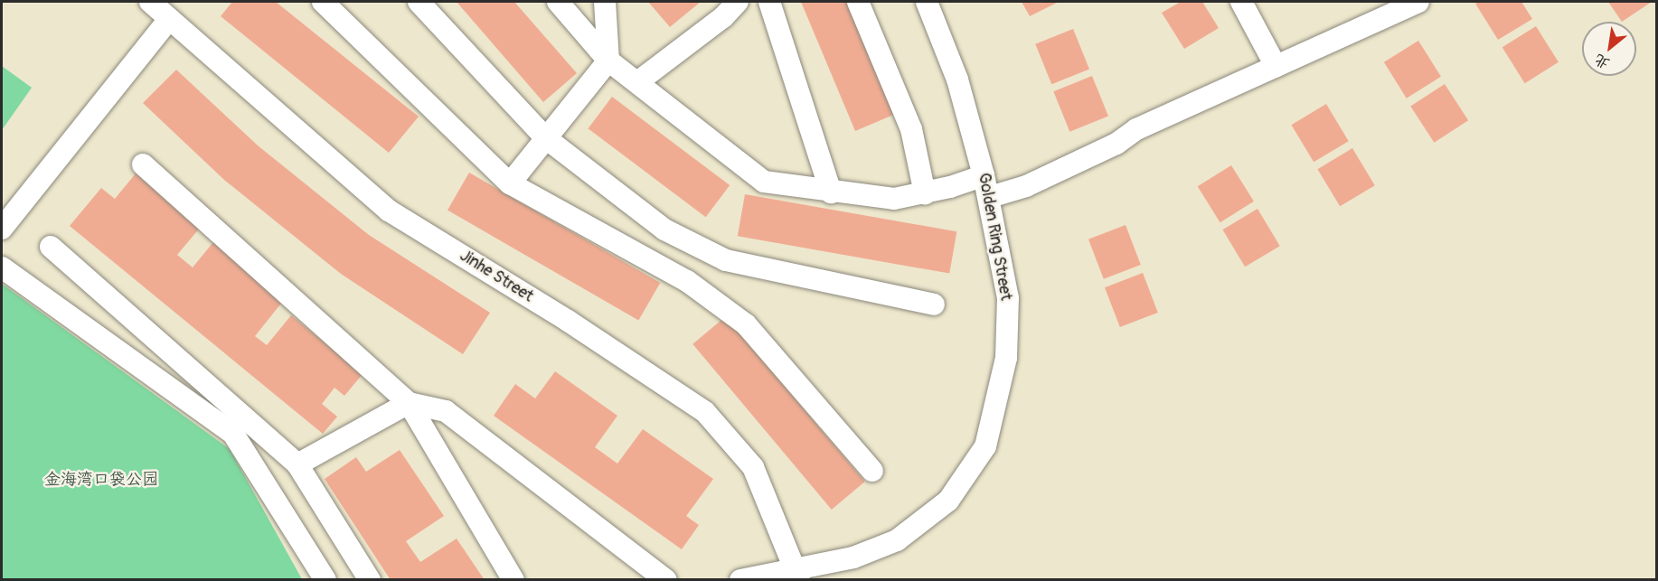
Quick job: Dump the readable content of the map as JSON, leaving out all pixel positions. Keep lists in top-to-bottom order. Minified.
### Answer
{"streets":{"street":["Golden Ring Street","Jinhe Street"]},"crossings":[["Golden Ring Street","Jinhe Street"]],"parks":["金海湾口袋公园"],"north":"bottom left"}
